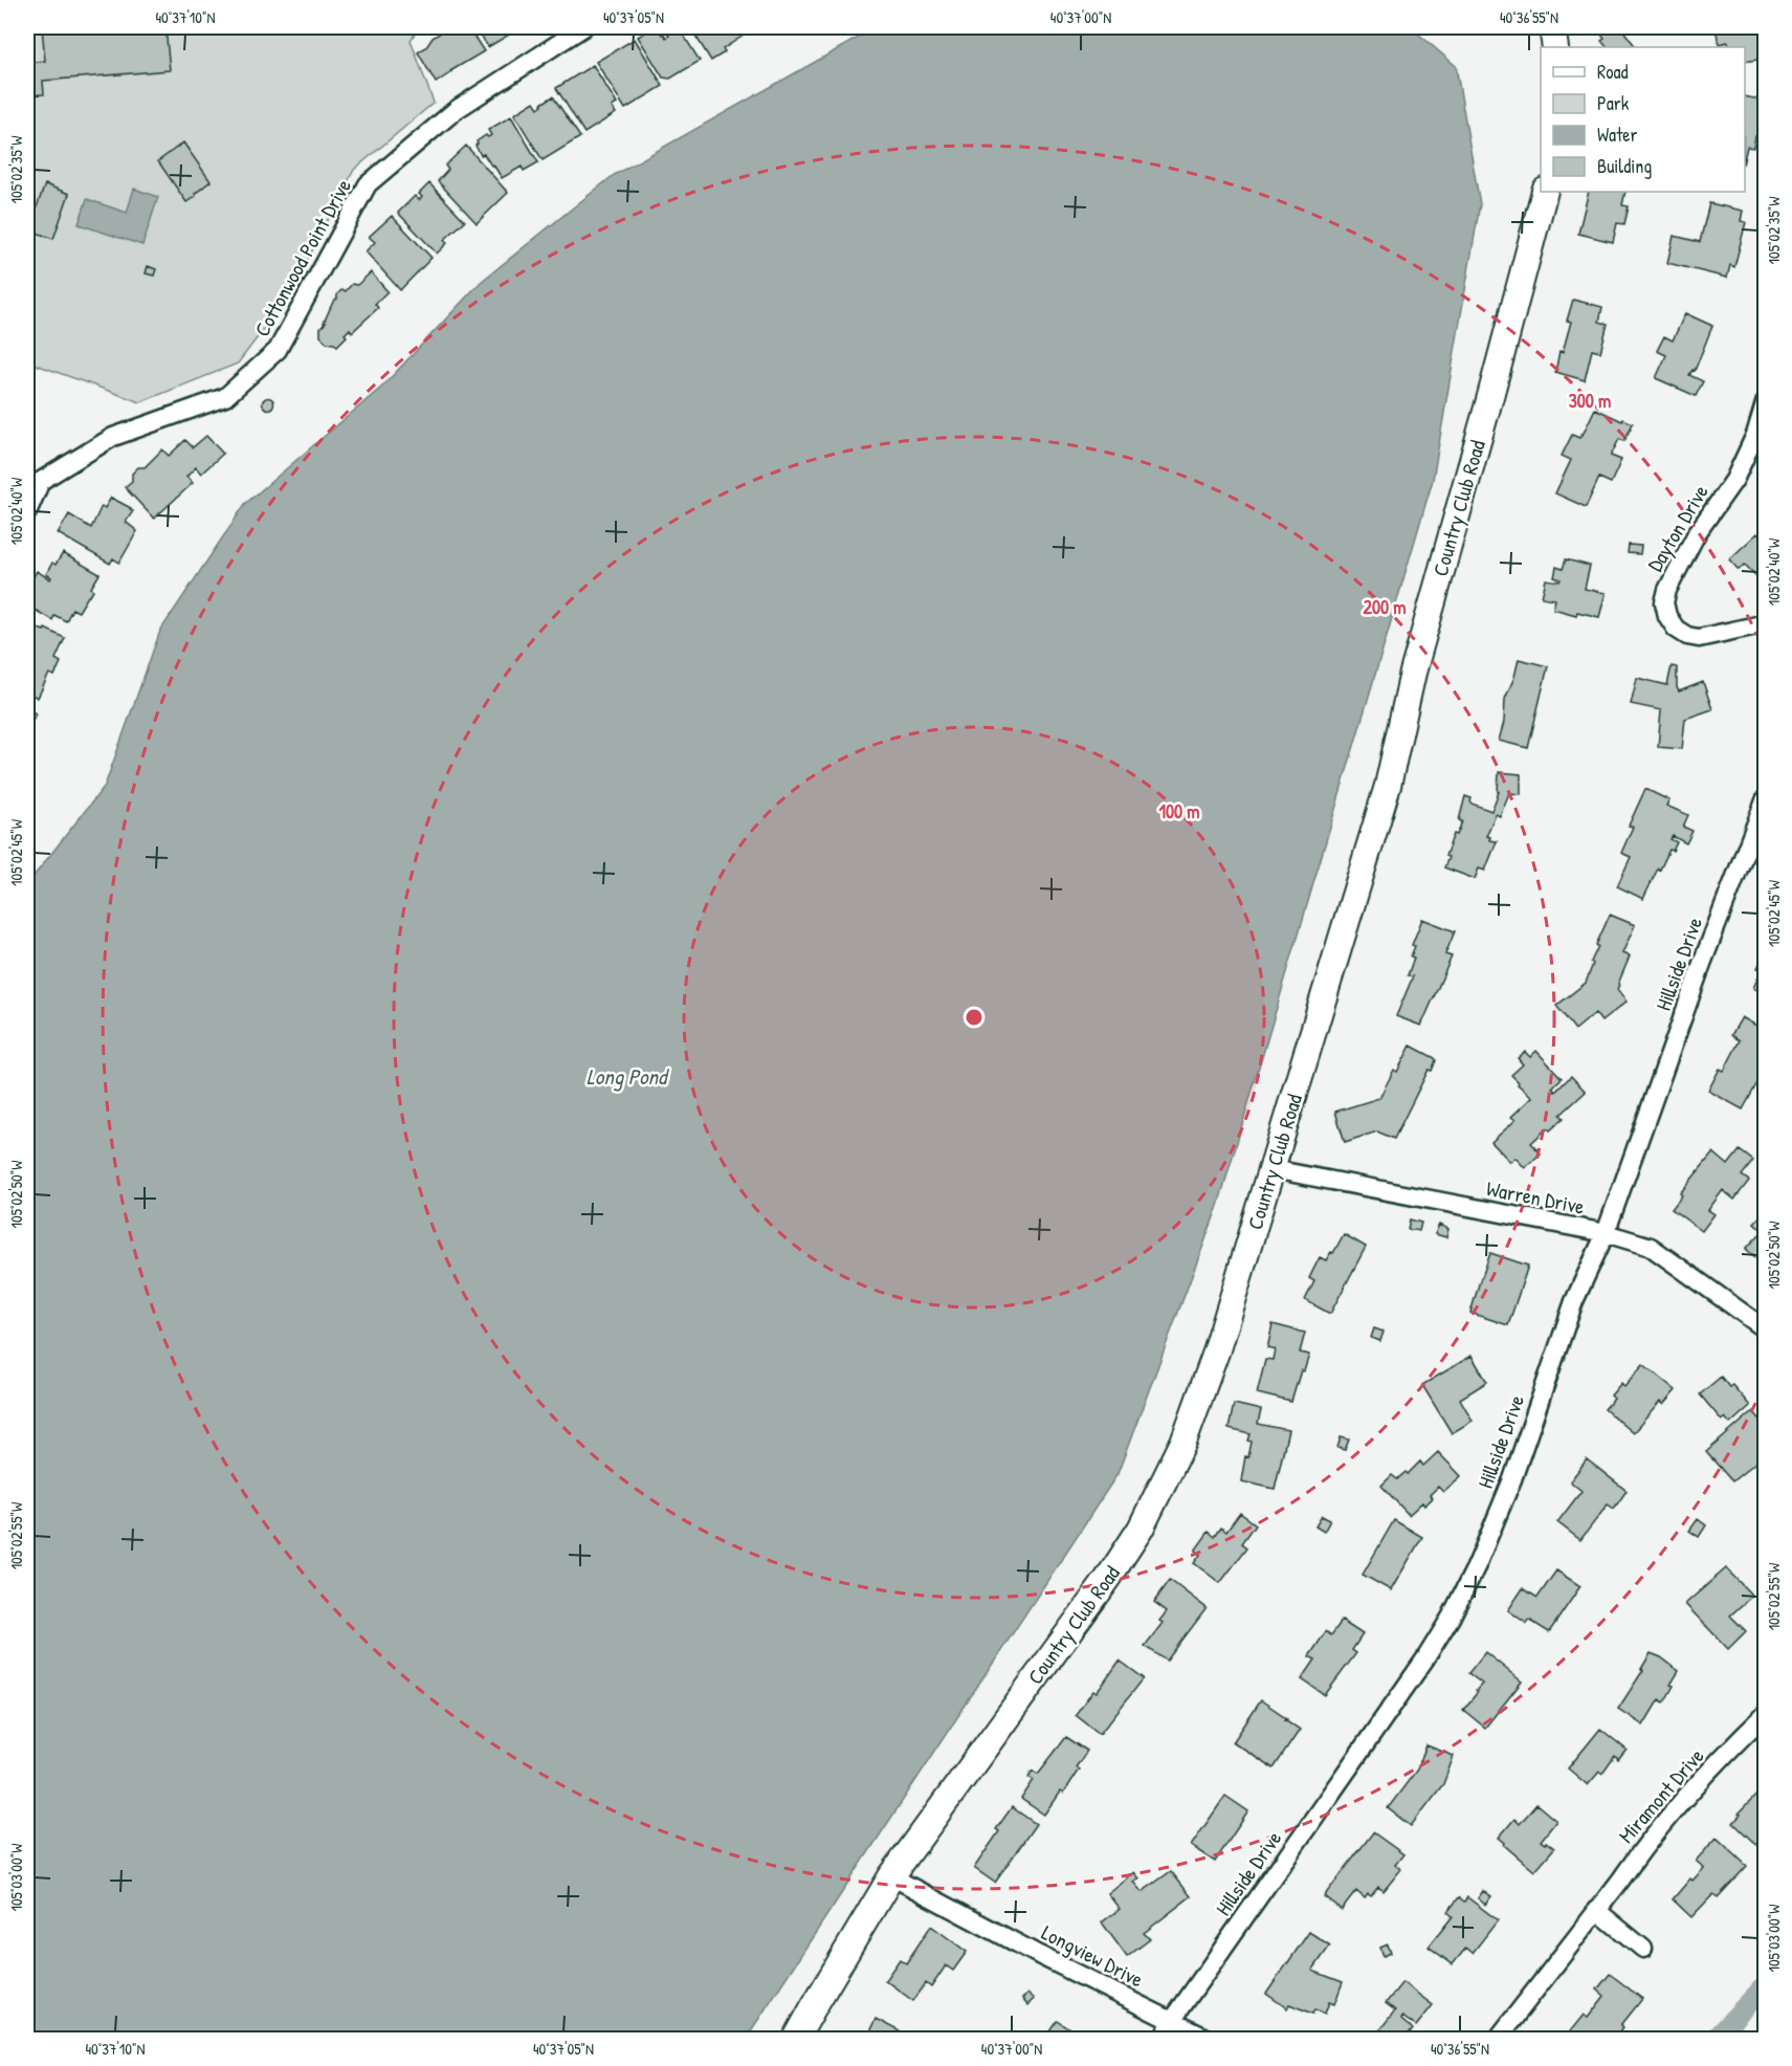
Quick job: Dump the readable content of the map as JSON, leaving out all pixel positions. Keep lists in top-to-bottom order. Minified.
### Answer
{"streets":{"street":["Cottonwood Point Drive","Country Club Road","Dayton Drive","Hillside Drive","Warren Drive","Miramont Drive","Longview Drive"]},"crossings":[["Country Club Road","Warren Drive"],["Country Club Road","Longview Drive"],["Hillside Drive","Warren Drive"],["Hillside Drive","Longview Drive"]],"water":["Long Pond"],"legend":["Road","Park","Water","Building"],"coordinates":["40°37'10\"N","40°37'05\"N","40°37'00\"N","40°36'55\"N","105°02'35\"W","105°02'40\"W","105°02'45\"W","105°02'50\"W","105°02'55\"W","105°03'00\"W"],"rings":["300 m","200 m","100 m"]}
